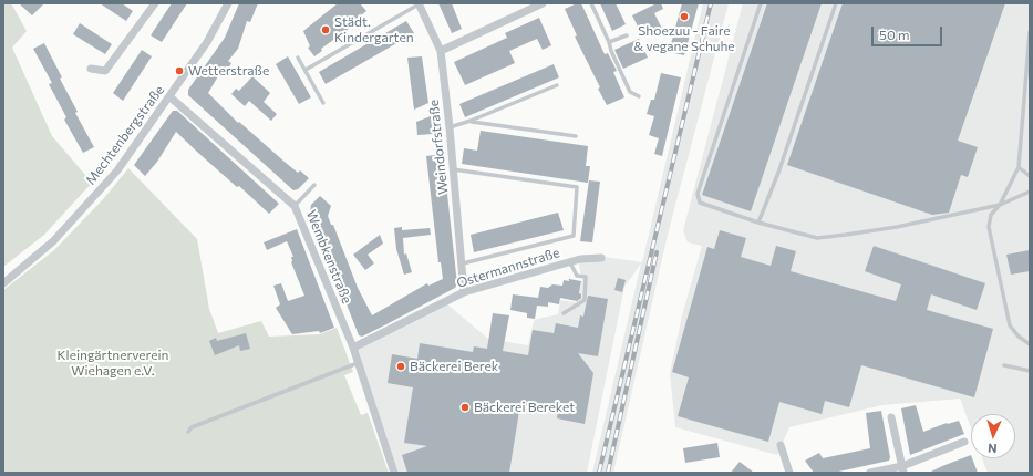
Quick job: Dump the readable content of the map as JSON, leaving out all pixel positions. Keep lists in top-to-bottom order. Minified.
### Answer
{"streets":{"street":["Mechtenbergstraße","Weindorfstraße","Wembkenstraße","Ostermannstraße"]},"crossings":[["Mechtenbergstraße","Wembkenstraße"],["Weindorfstraße","Ostermannstraße"],["Wembkenstraße","Ostermannstraße"]],"parks":["Kleingärtnerverein Wiehagen e.V."],"places":["Shoezuu - Faire & vegane Schuhe","Städt. Kindergarten","Wetterstraße","Bäckerei Berek","Bäckerei Bereket"],"scale_bar":"50 m","north":"bottom"}
